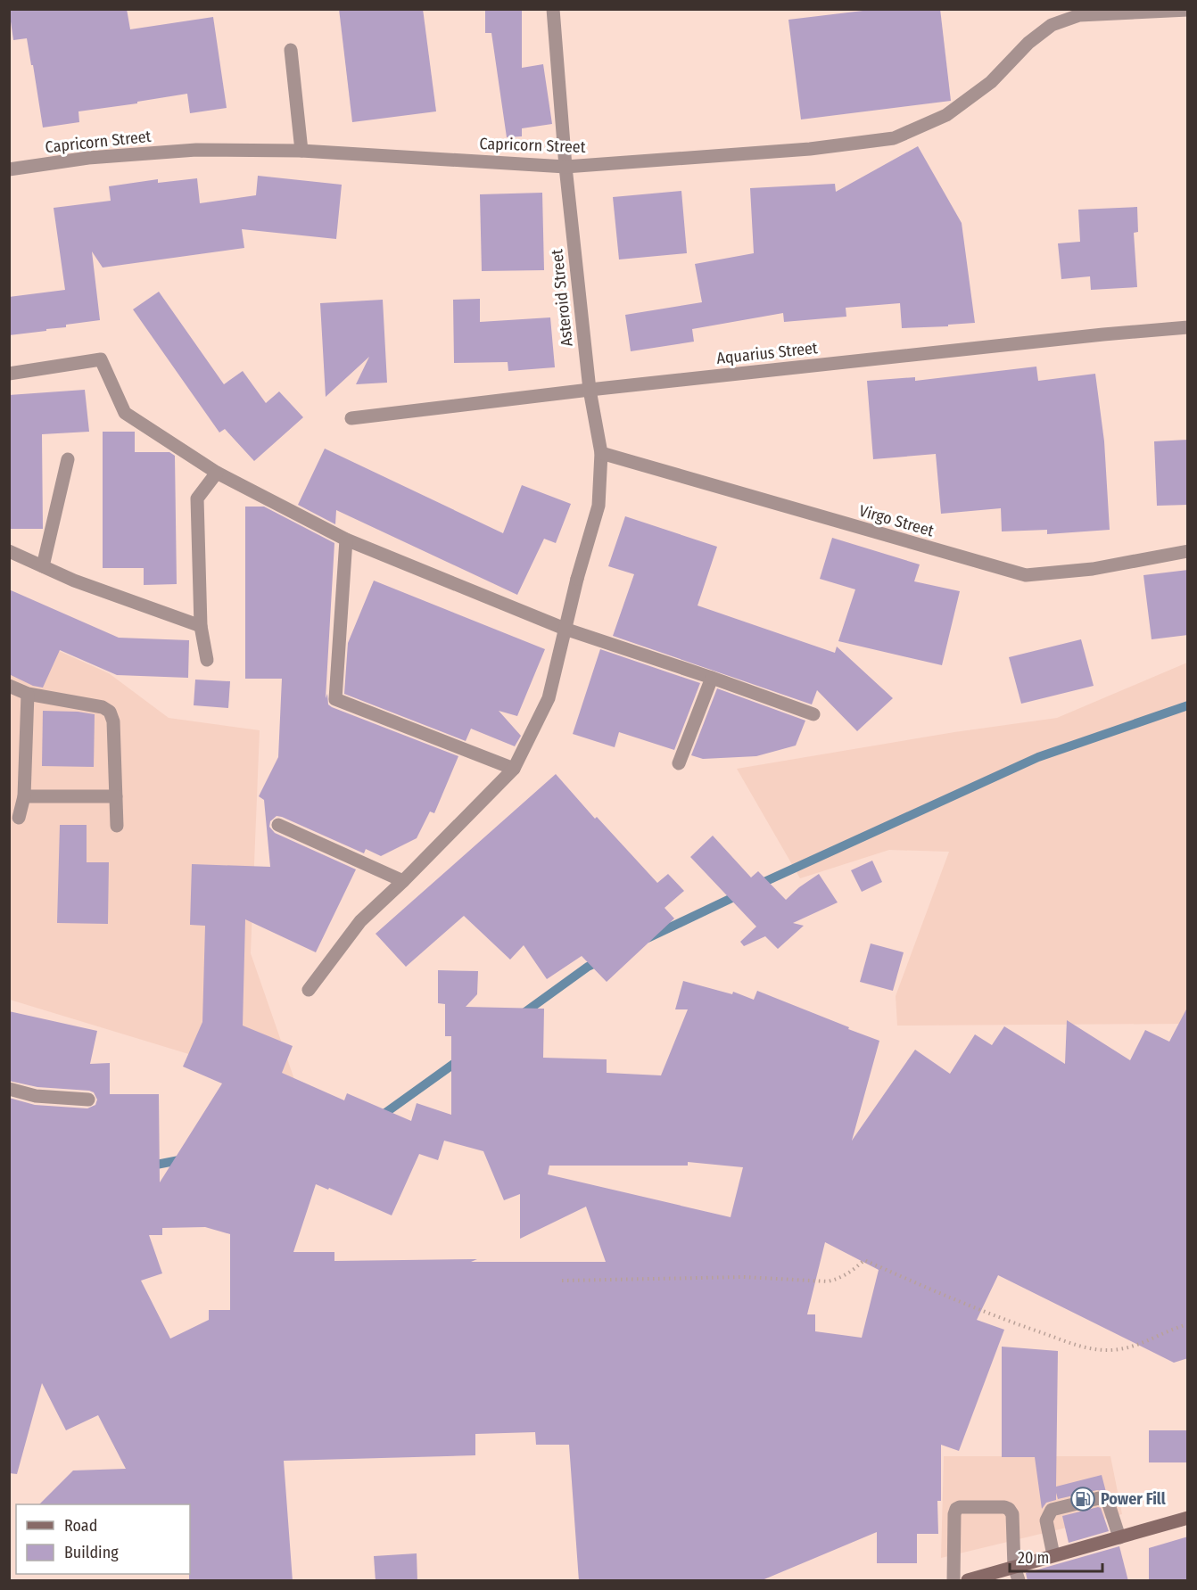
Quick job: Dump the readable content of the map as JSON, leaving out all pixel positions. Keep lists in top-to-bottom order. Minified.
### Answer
{"streets":{"street":["Capricorn Street","Asteroid Street","Aquarius Street","Virgo Street"]},"crossings":[["Capricorn Street","Asteroid Street"],["Asteroid Street","Aquarius Street"],["Asteroid Street","Virgo Street"]],"places":{"fuel station":["Power Fill"]},"legend":["Road","Building"],"scale_bar":"20 m"}
